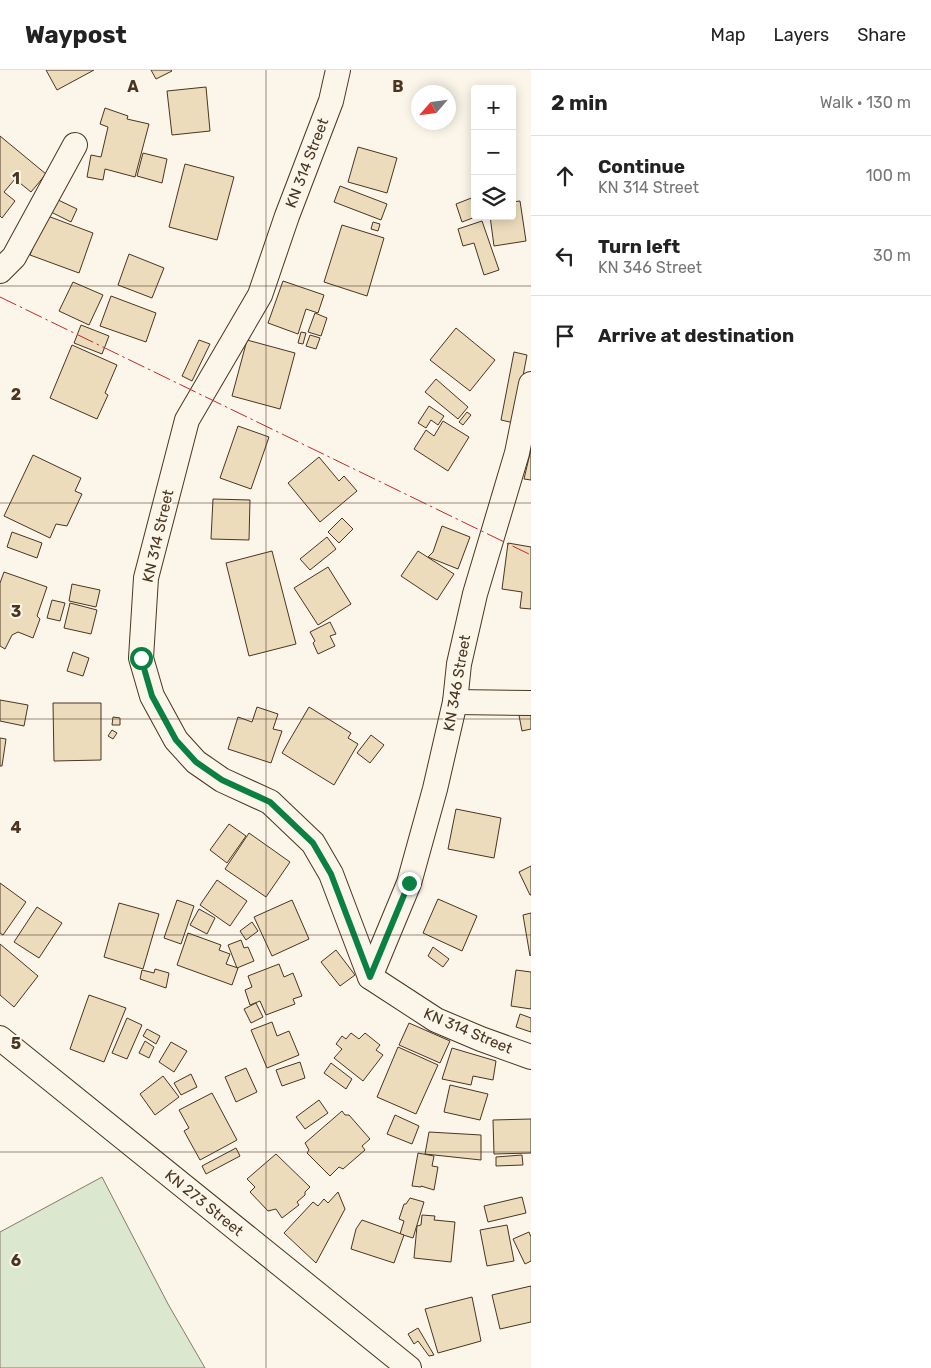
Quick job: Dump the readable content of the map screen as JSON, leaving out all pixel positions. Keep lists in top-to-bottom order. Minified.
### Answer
{"streets":{"street":["KN 314 Street","KN 346 Street","KN 273 Street"]},"crossings":[["KN 314 Street","KN 346 Street"]],"north":"bottom left","page":{"header":"Waypost","nav":["Map","Layers","Share"],"heading":["2 min","Walk · 130 m"],"map_buttons":["+","−"],"list":[["Continue","KN 314 Street","100 m"],["Turn left","KN 346 Street","30 m"],"Arrive at destination"]},"grid":{"columns":["A","B"],"rows":["1","2","3","4","5","6"]}}
